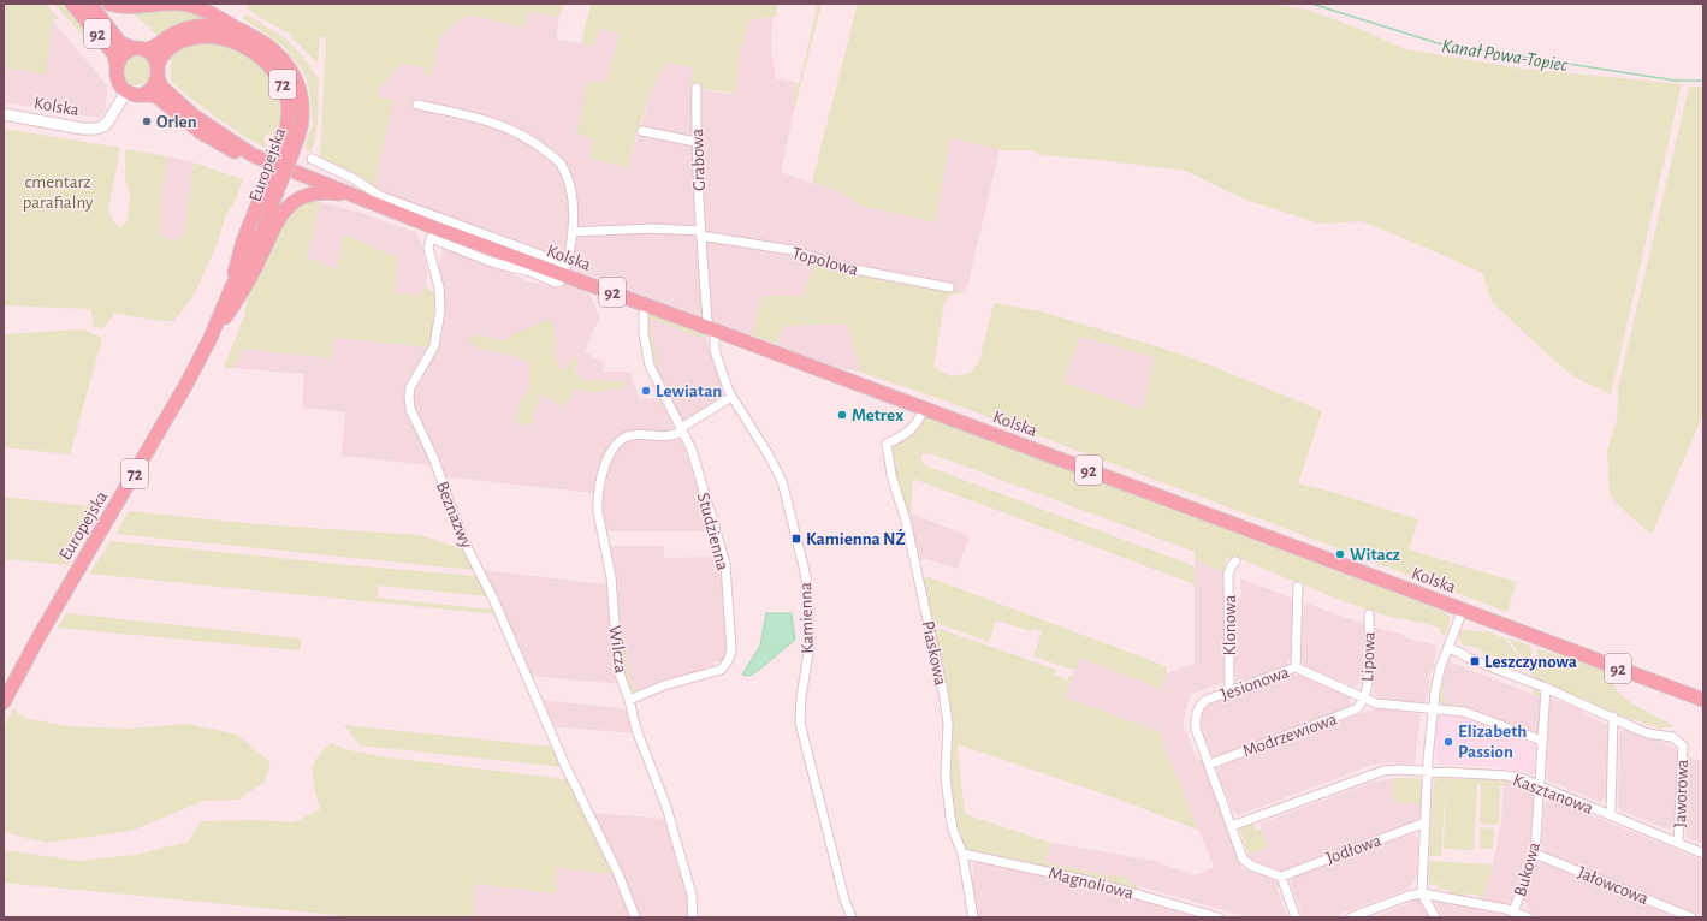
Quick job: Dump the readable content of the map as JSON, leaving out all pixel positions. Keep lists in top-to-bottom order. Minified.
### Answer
{"streets":{"main road":["92","72","Kolska","Europejska"],"street":["Grabowa","Topolowa","Beznazwy","Studzienna","Kamienna","Klonowa","Wilcza","Piaskowa","Lipowa","Jesionowa","Modrzewiowa","Kasztanowa","Jaworowa","Jodłowa","Bukowa","Magnoliowa","Jałowcowa"]},"crossings":[["92","Kolska"],["92","Europejska"],["72","Kolska"],["72","Europejska"],["Kolska","Europejska"],["Kolska","Beznazwy"],["Kolska","Studzienna"],["Kolska","Kamienna"],["Kolska","Piaskowa"],["Grabowa","Topolowa"],["Studzienna","Wilcza"],["Kamienna","Wilcza"],["Klonowa","Jesionowa"],["Piaskowa","Magnoliowa"],["Lipowa","Jesionowa"],["Lipowa","Modrzewiowa"],["Jesionowa","Modrzewiowa"],["Jesionowa","Kasztanowa"],["Jesionowa","Jodłowa"],["Kasztanowa","Jaworowa"],["Kasztanowa","Bukowa"],["Bukowa","Jałowcowa"]],"water":["Kanał Powa-Topiec"],"parks":["cmentarz parafialny"],"places":{"other":["Orlen","Lewiatan","Metrex","Witacz","Elizabeth Passion"],"transit":["Kamienna NŻ","Leszczynowa"]}}
